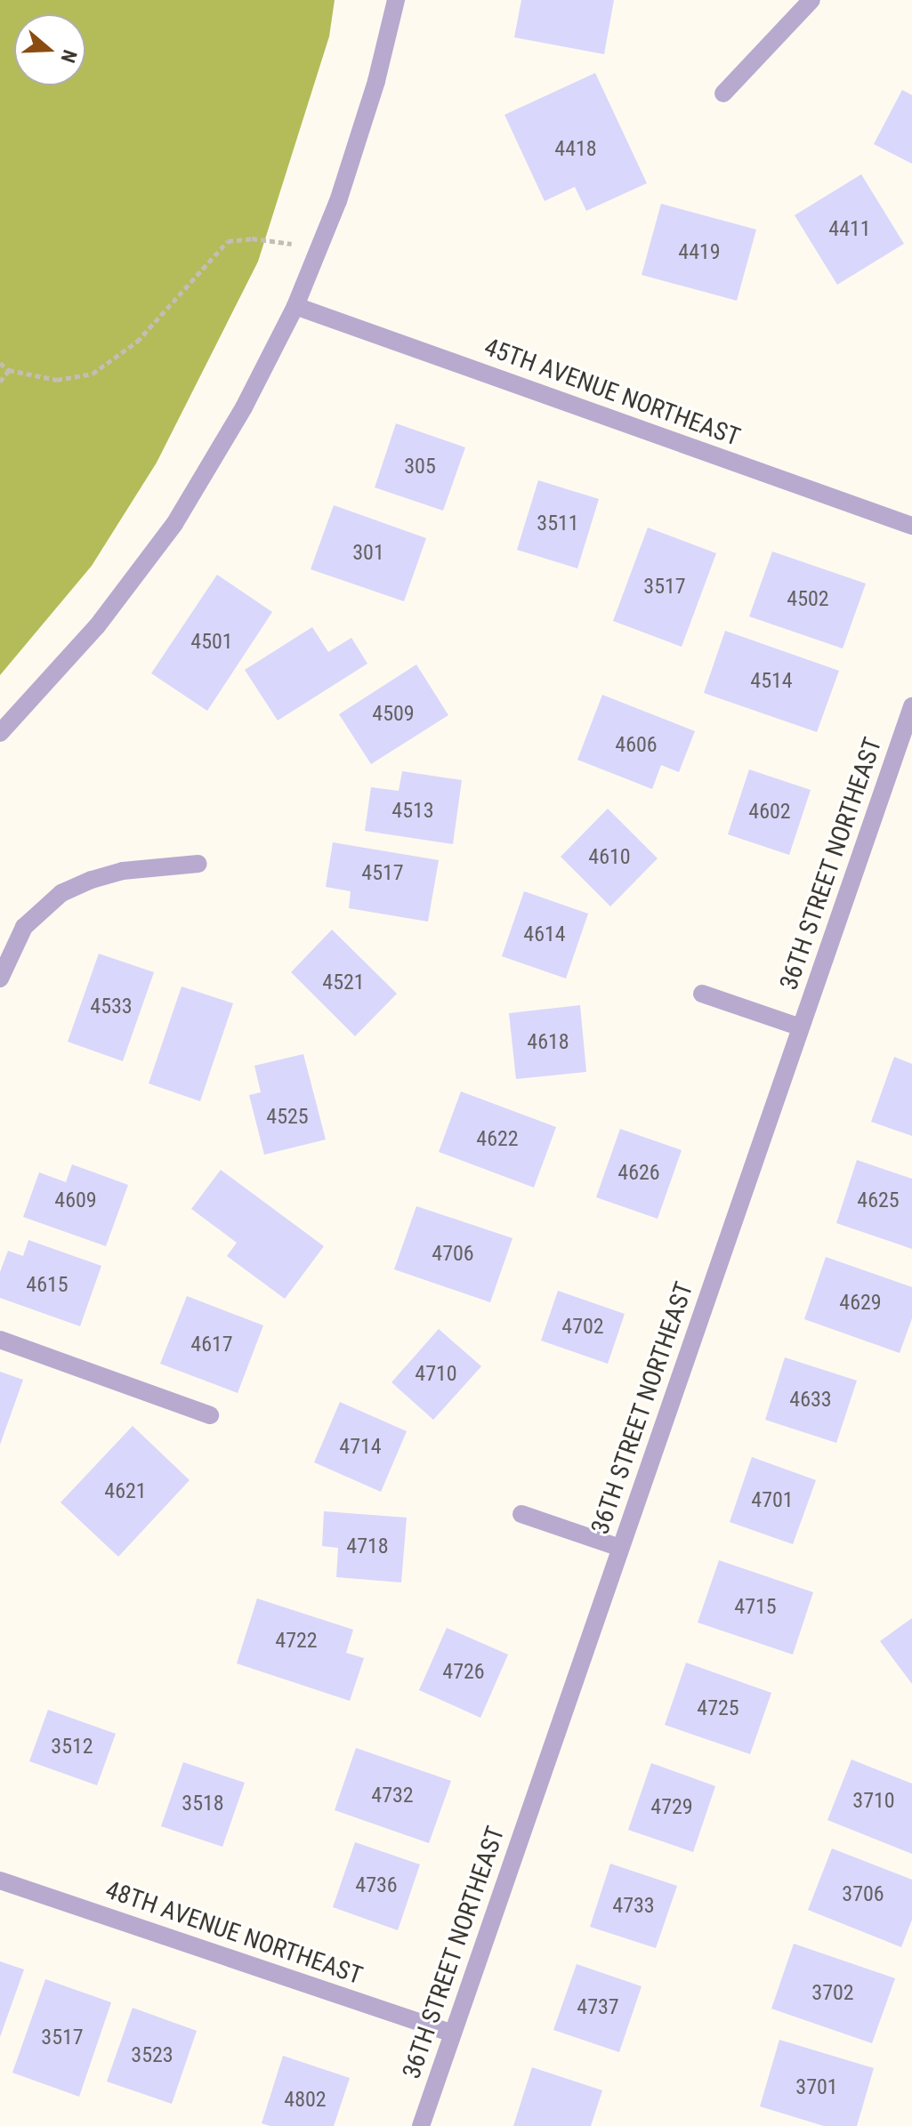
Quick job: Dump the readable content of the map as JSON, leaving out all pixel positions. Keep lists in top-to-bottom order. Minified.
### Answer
{"streets":{"street":["45TH AVENUE NORTHEAST","36TH STREET NORTHEAST","48TH AVENUE NORTHEAST"]},"crossings":[["36TH STREET NORTHEAST","48TH AVENUE NORTHEAST"]],"house_numbers":["4418","4411","4419","305","3511","301","3517","4502","4501","4514","4509","4606","4513","4602","4610","4517","4614","4521","4533","4618","4525","4622","4626","4609","4625","4706","4615","4629","4702","4617","4710","4633","4714","4621","4701","4718","4715","4722","4726","4725","3512","4732","3710","3518","4729","4736","3706","4733","3702","4737","3517","3523","3701","4802"],"north":"right"}
